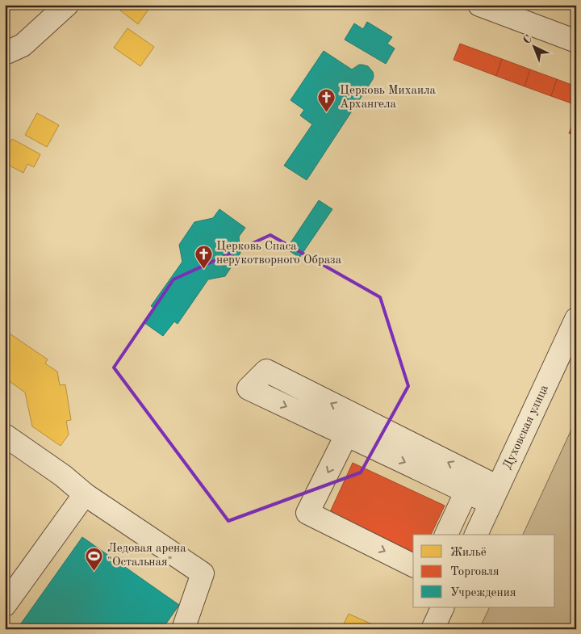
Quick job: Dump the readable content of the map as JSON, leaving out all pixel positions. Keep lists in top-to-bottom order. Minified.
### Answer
{"streets":{"street":["Духовская улица"]},"places":{"church":["Церковь Михаила Архангела","Церковь Спаса нерукотворного Образа"],"sports":["Ледовая арена \"Остальная\""]},"legend":["Жильё","Торговля","Учреждения"],"north":"top left"}
